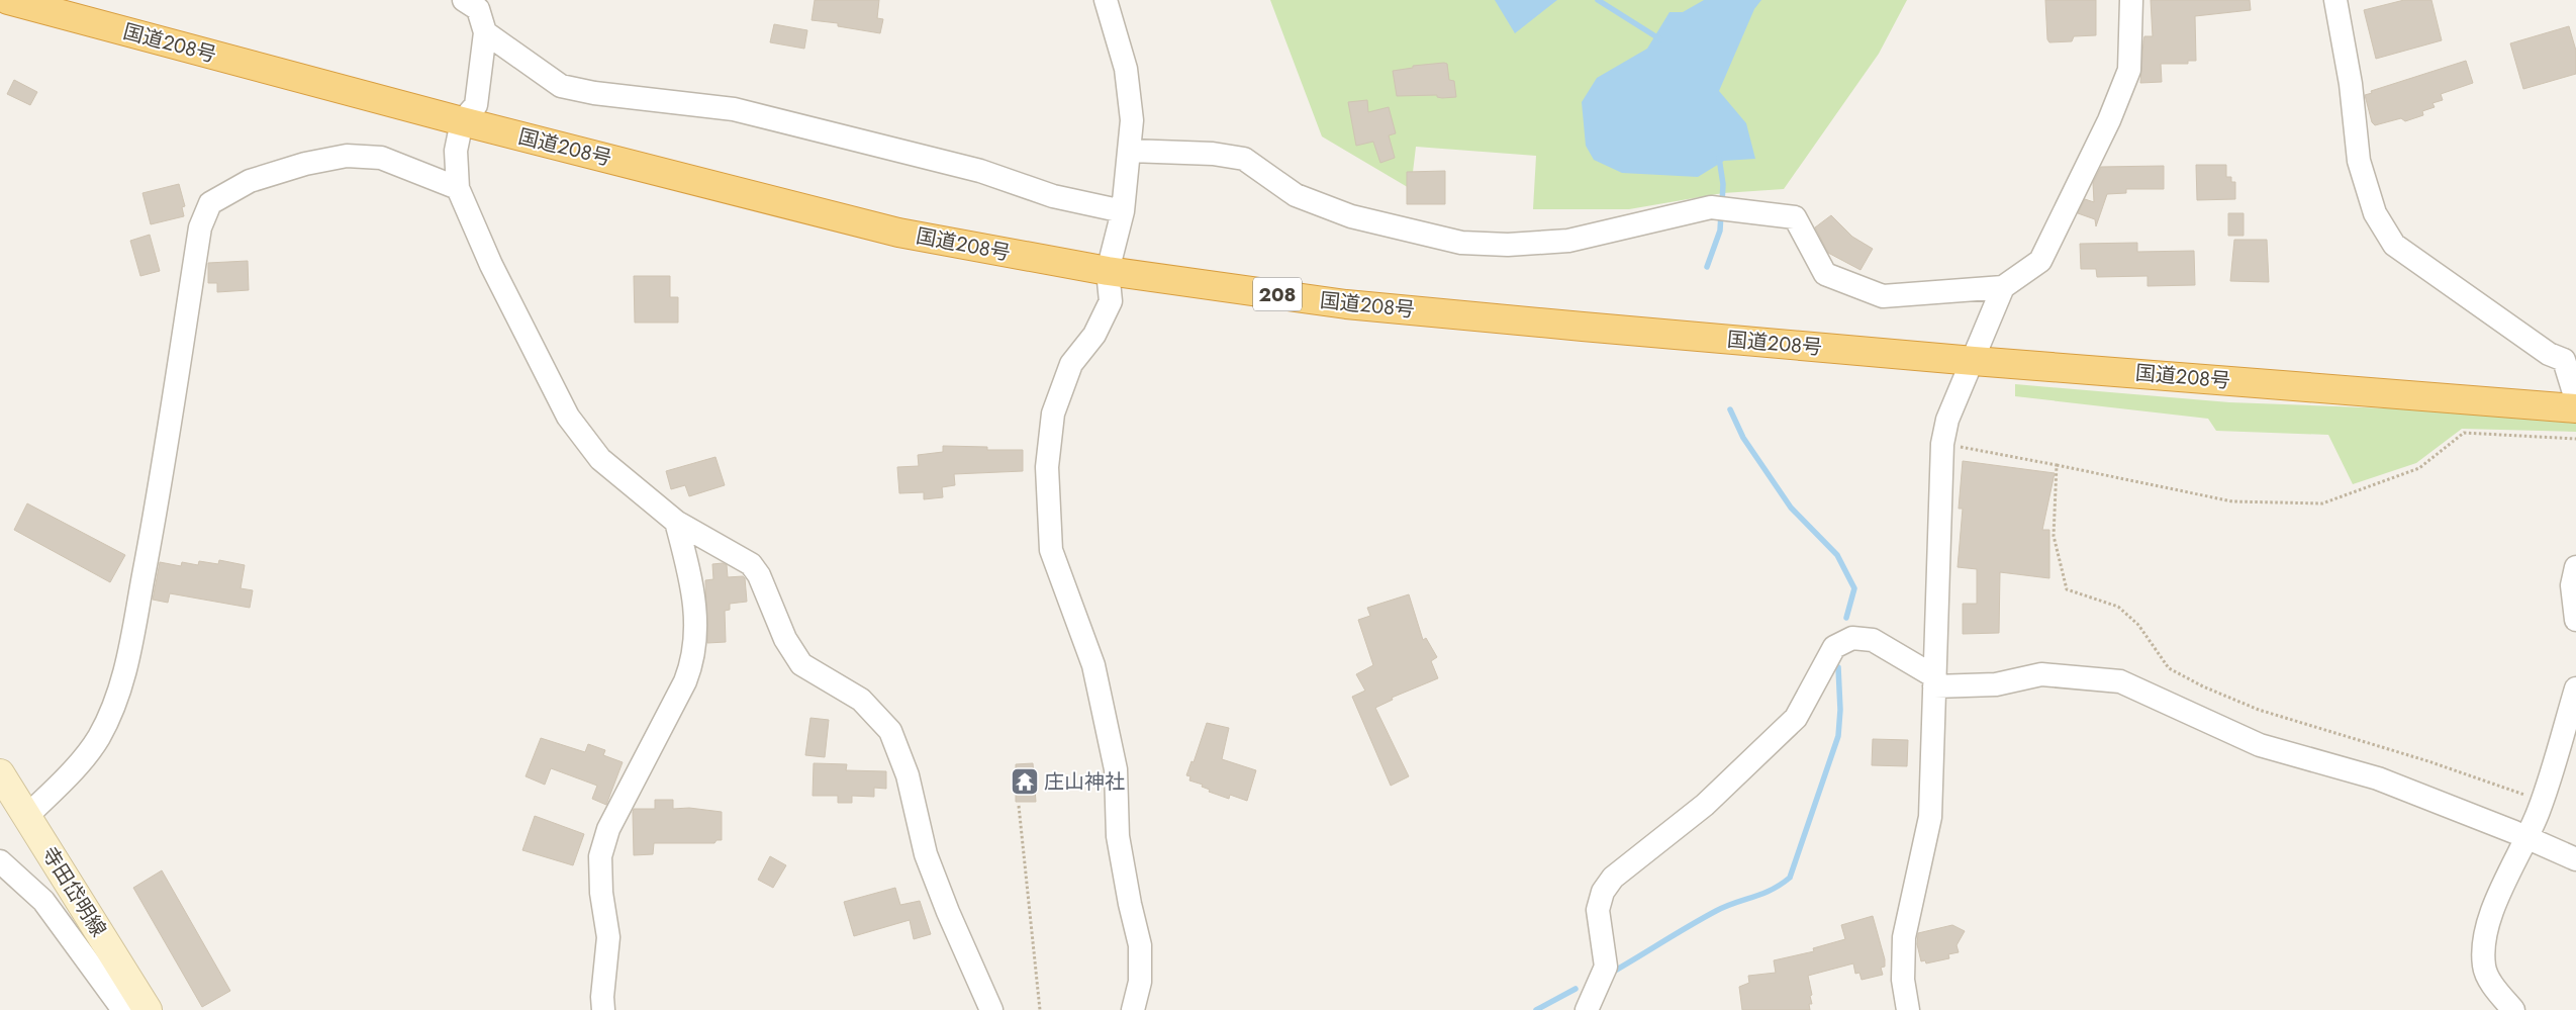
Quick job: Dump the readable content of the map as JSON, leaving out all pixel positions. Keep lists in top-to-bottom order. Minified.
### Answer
{"streets":{"highway":["国道208号","208"],"main road":["寺田岱明線"]},"places":{"temple":["庄山神社"]}}
